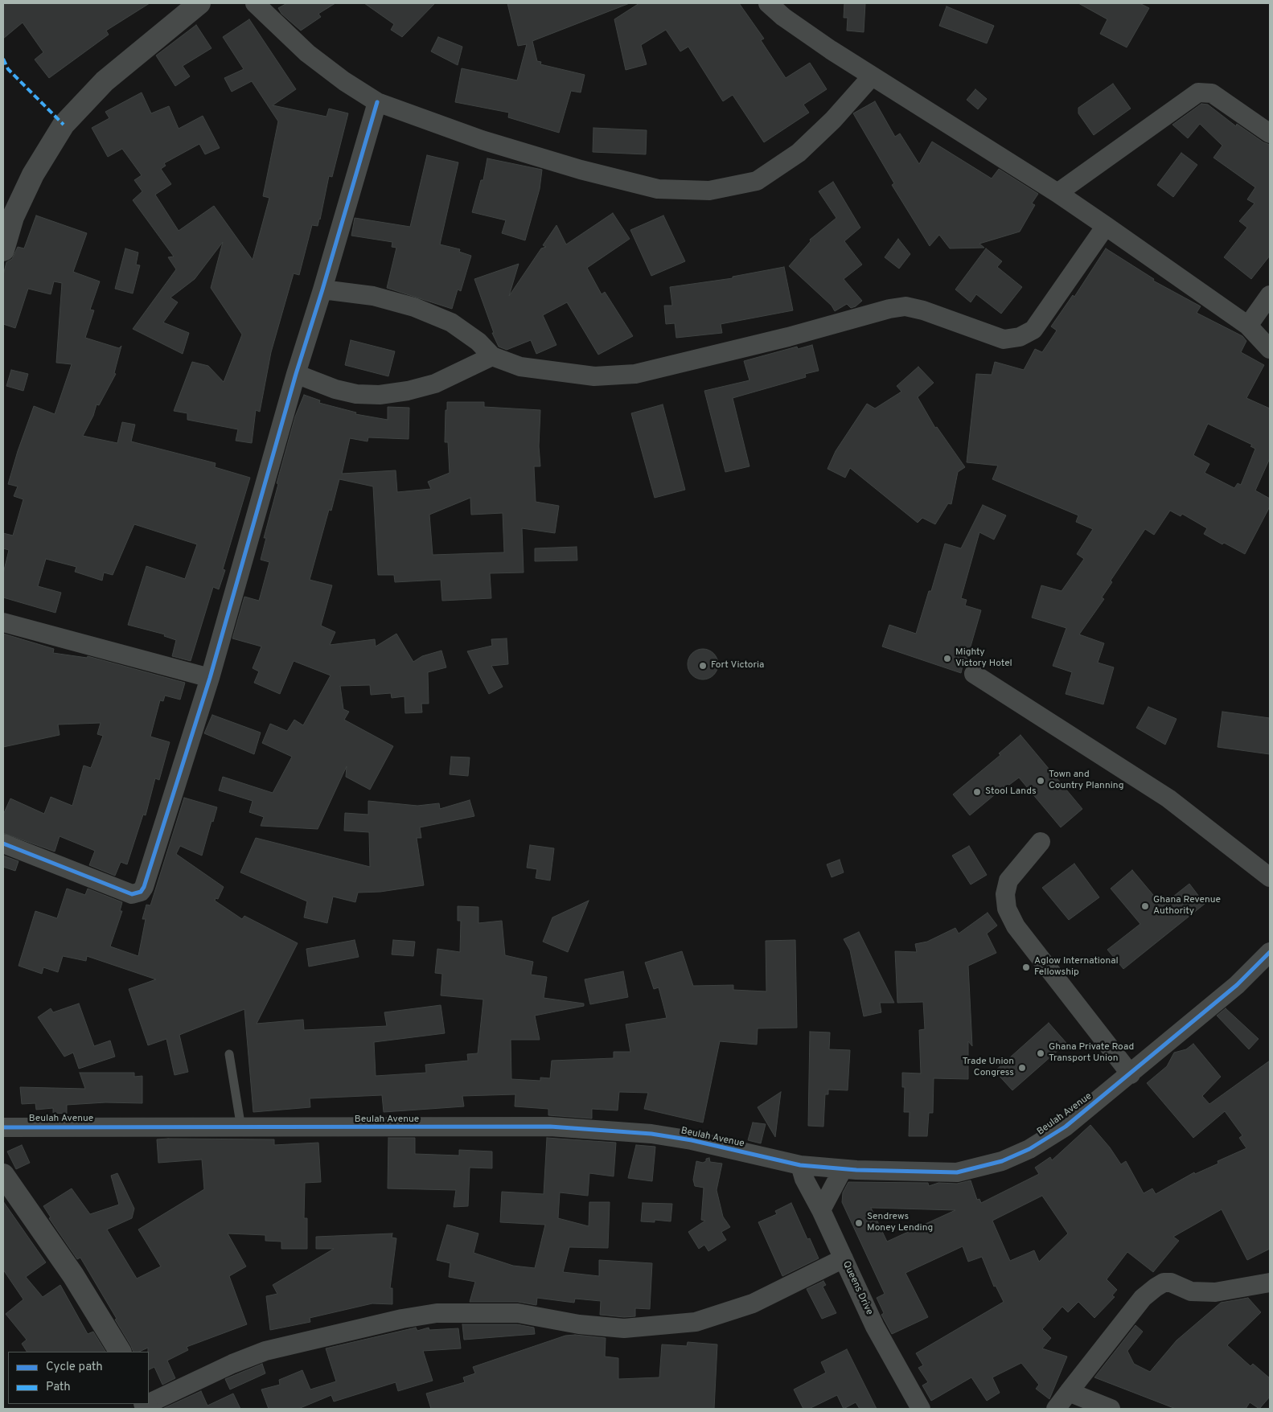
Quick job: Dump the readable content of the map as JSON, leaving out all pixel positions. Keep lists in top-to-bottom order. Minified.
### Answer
{"streets":{"street":["Beulah Avenue","Queens Drive"]},"crossings":[["Beulah Avenue","Queens Drive"]],"places":["Mighty Victory Hotel","Fort Victoria","Town and Country Planning","Stool Lands","Ghana Revenue Authority","Aglow International Fellowship","Ghana Private Road Transport Union","Trade Union Congress","Sendrews Money Lending"],"legend":["Cycle path","Path"]}
